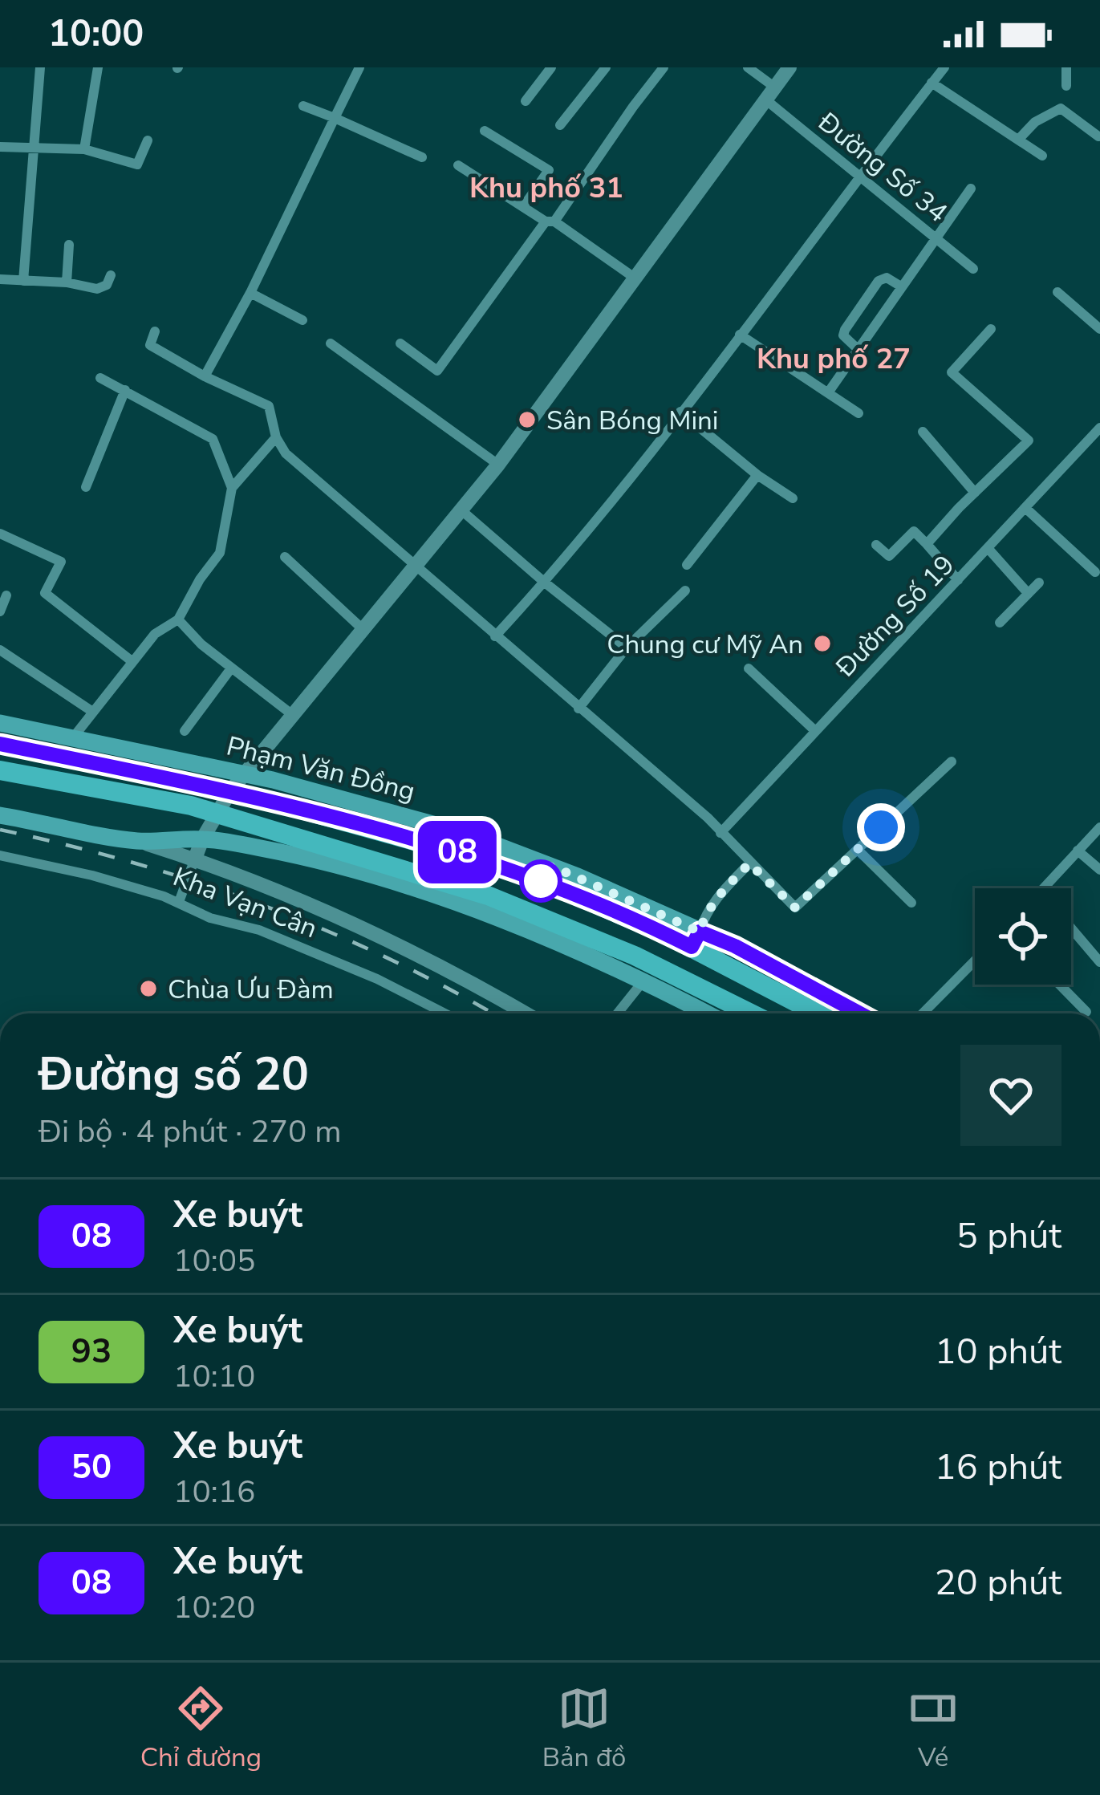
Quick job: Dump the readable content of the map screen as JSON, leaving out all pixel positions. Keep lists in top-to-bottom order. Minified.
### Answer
{"streets":{"highway":["Phạm Văn Đồng"],"street":["Đường Số 34","Đường Số 19","Kha Vạn Cân"]},"districts":["Khu phố 31","Khu phố 27"],"places":["Sân Bóng Mini","Chung cư Mỹ An","Chùa Ưu Đàm"],"lines":["bus line 08"],"page":{"status":"10:00","on_map":"08","heading":["Đường số 20","Đi bộ · 4 phút · 270 m"],"list":[{"mark":"08","name":"Xe buýt","note":"10:05","value":"5 phút"},{"mark":"93","name":"Xe buýt","note":"10:10","value":"10 phút"},{"mark":"50","name":"Xe buýt","note":"10:16","value":"16 phút"},{"mark":"08","name":"Xe buýt","note":"10:20","value":"20 phút"}],"tabs":["Chỉ đường","Bản đồ","Vé"]}}
